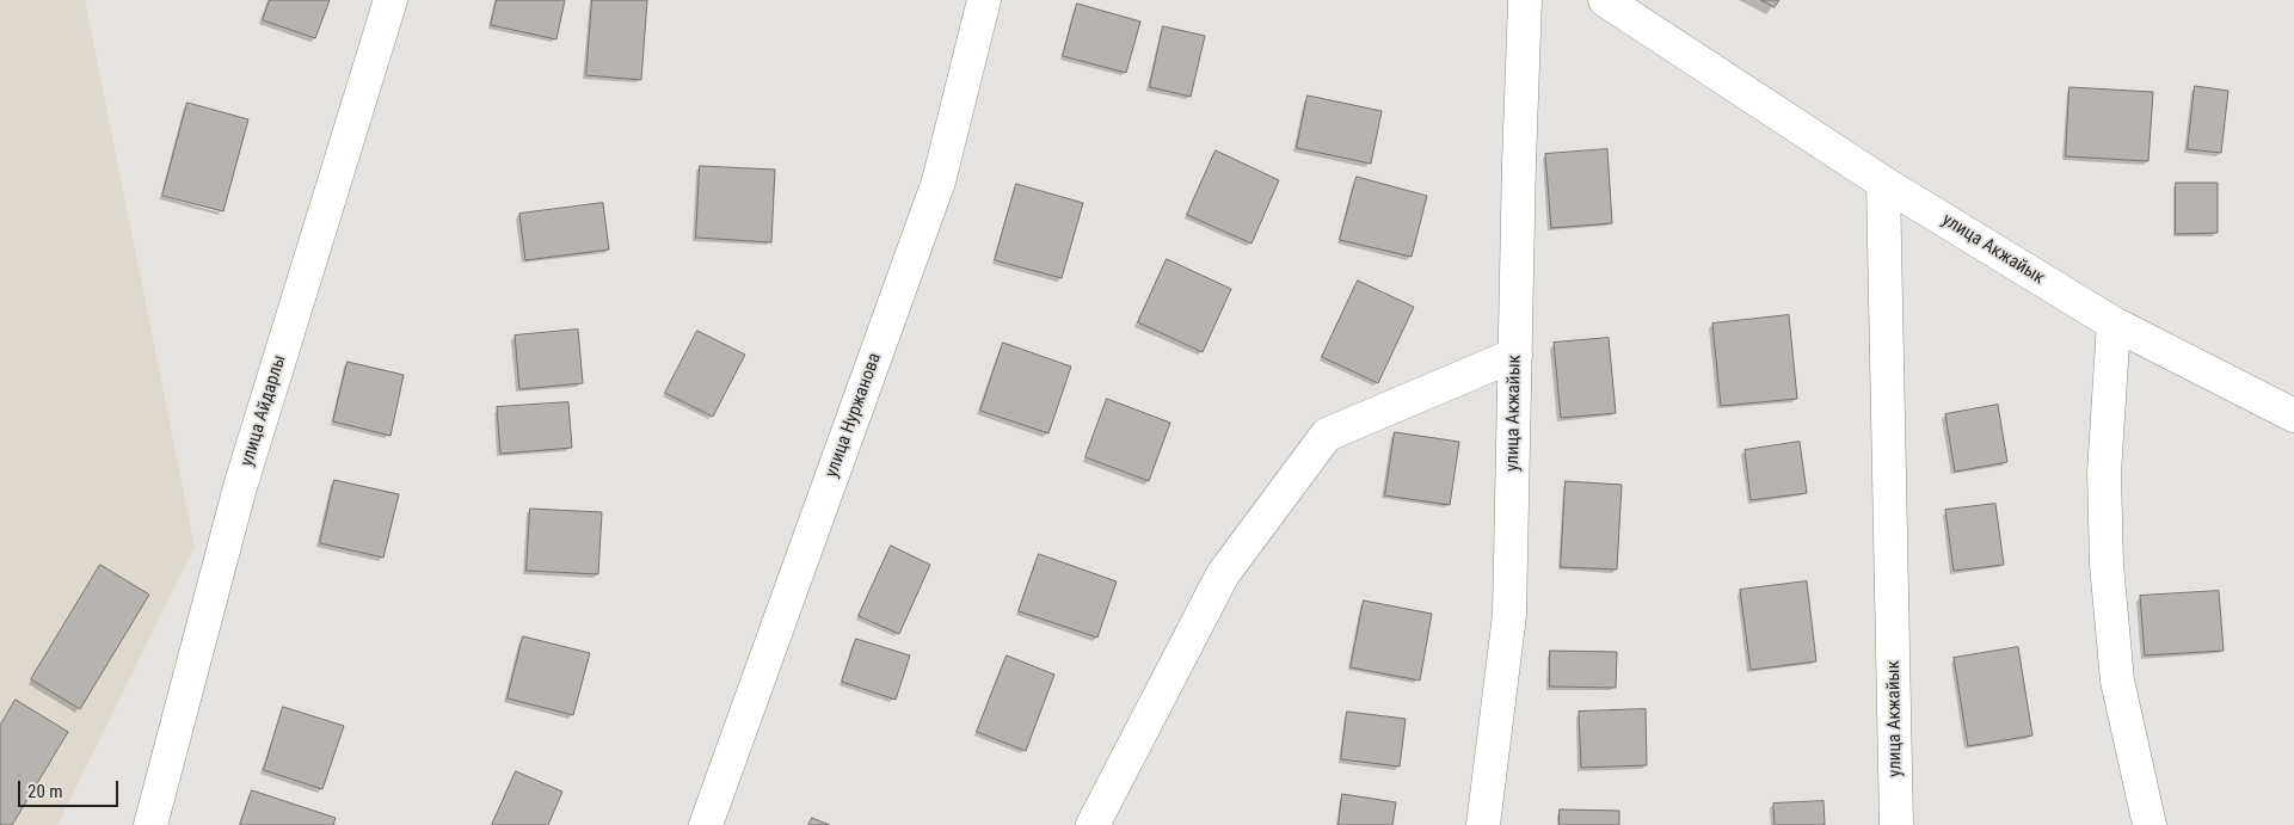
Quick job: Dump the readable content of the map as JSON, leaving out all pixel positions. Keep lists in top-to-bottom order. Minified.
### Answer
{"streets":{"street":["улица Акжайык","улица Айдарлы","улица Нуржанова"]},"scale_bar":"20 m"}
